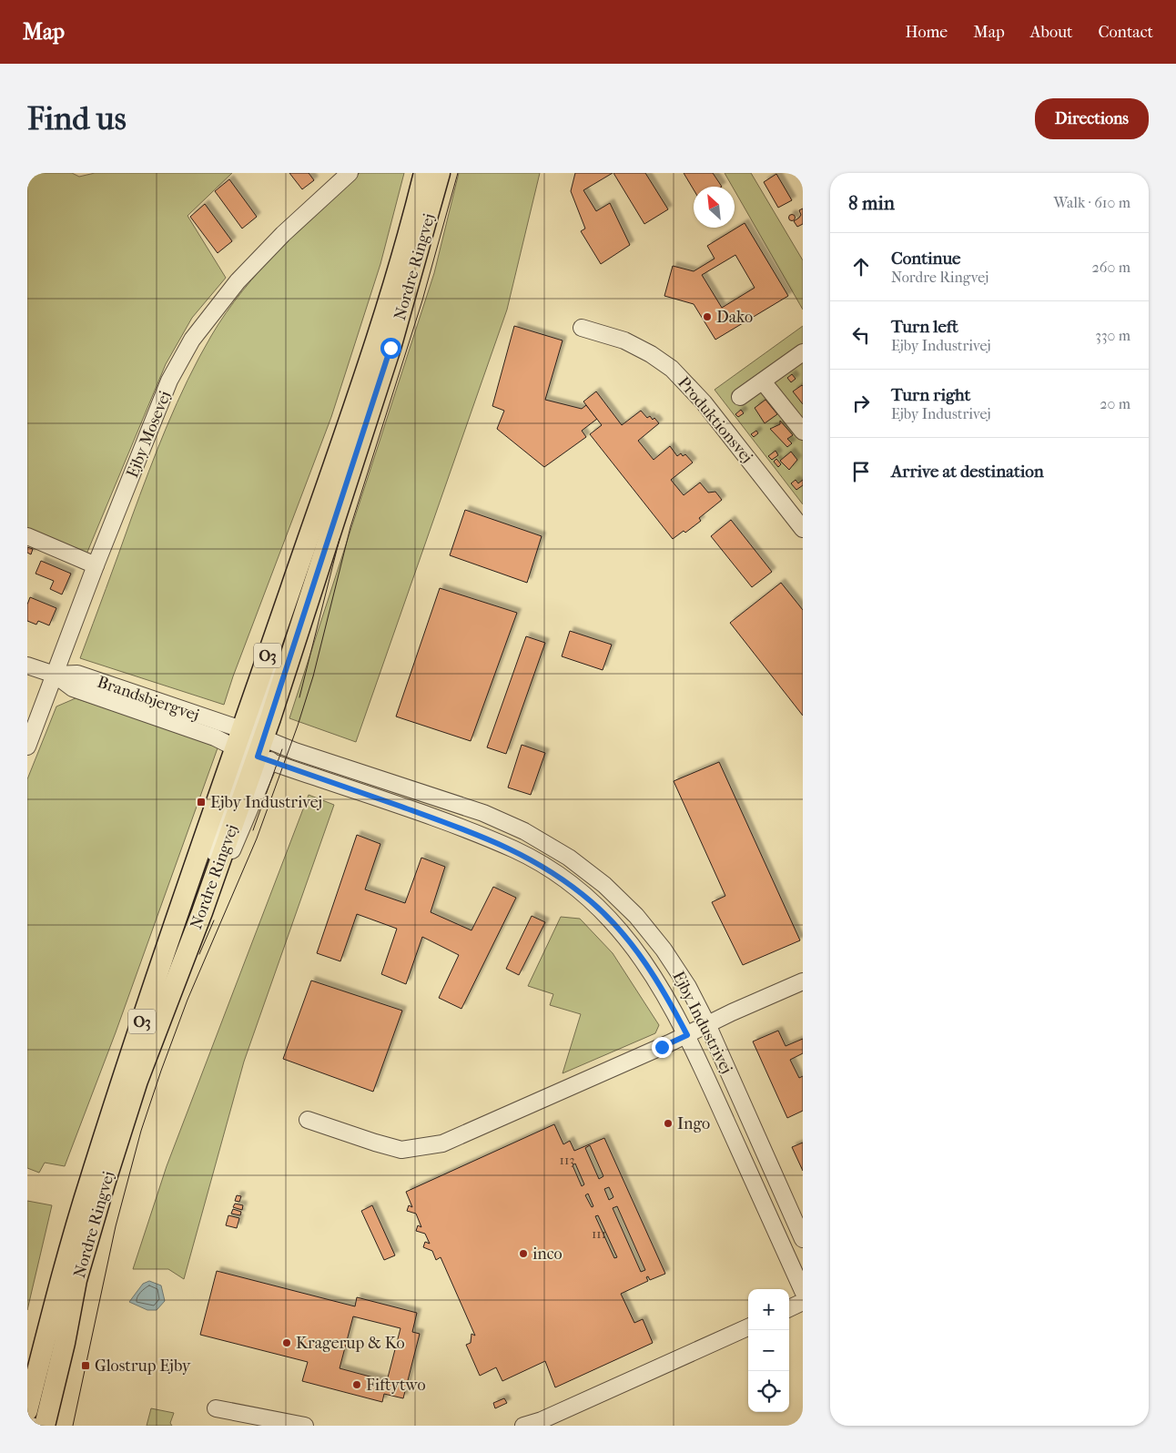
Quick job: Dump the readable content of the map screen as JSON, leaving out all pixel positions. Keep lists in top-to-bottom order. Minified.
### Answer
{"streets":{"main road":["Nordre Ringvej","O3"],"street":["Produktionsvej","Ejby Mosevej","Brandsbjergvej","Ejby Industrivej"]},"crossings":[["Nordre Ringvej","Brandsbjergvej"],["Nordre Ringvej","Ejby Industrivej"],["Ejby Mosevej","Brandsbjergvej"],["Brandsbjergvej","Ejby Industrivej"]],"places":{"other":["Dako","Ingo","inco","Kragerup & Ko","Fiftytwo"],"transit":["Ejby Industrivej","Glostrup Ejby"]},"house_numbers":["113","111"],"north":"top left","page":{"header":"Map","nav":["Home","Map","About","Contact"],"buttons":"Directions","title":"Find us","heading":["8 min","Walk · 610 m"],"list":[["Continue","Nordre Ringvej","260 m"],["Turn left","Ejby Industrivej","330 m"],["Turn right","Ejby Industrivej","20 m"],"Arrive at destination"],"map_buttons":["+","−"]}}
